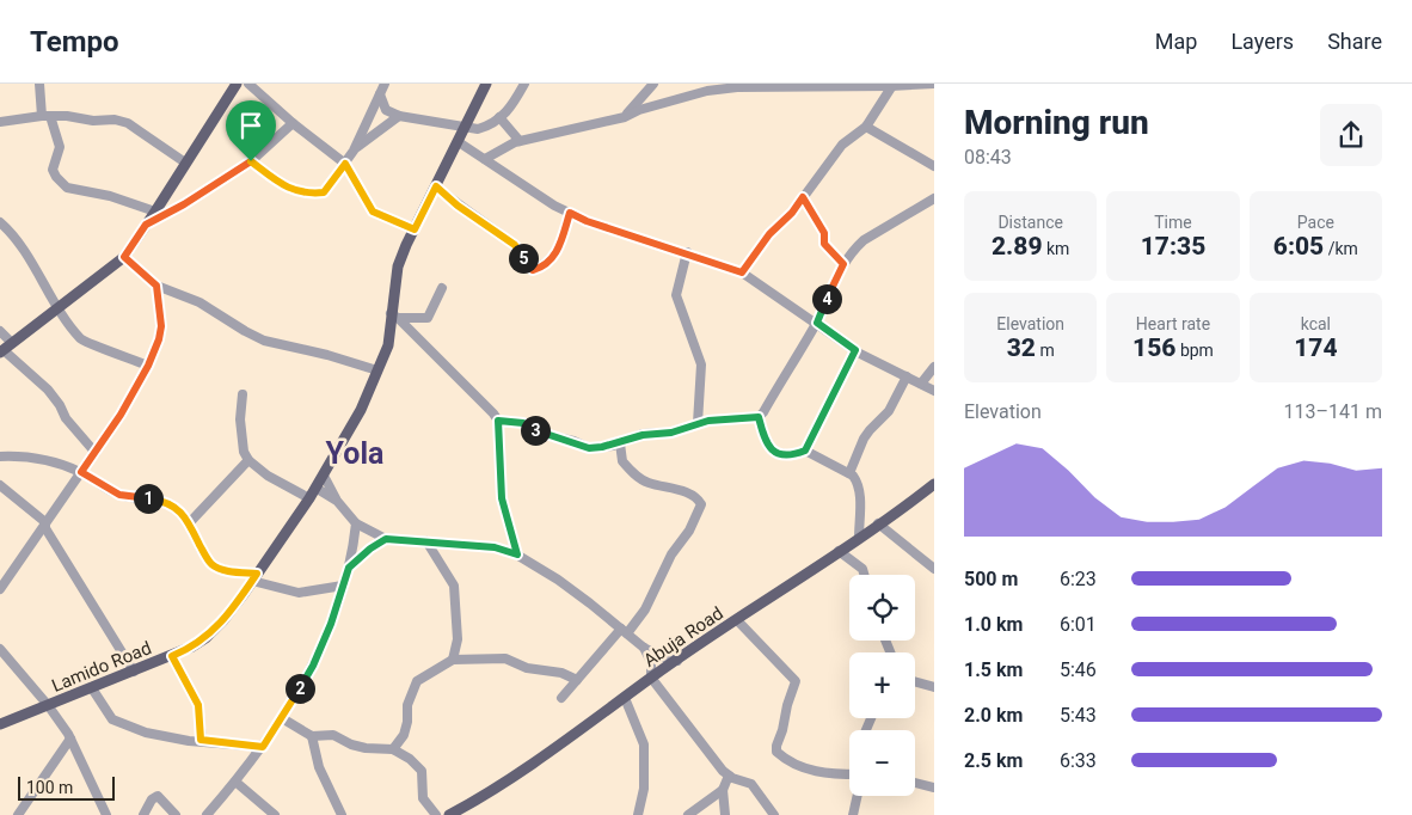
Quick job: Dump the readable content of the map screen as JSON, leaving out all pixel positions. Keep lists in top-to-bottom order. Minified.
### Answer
{"streets":{"main road":["Abuja Road","Lamido Road"]},"districts":["Yola"],"scale_bar":"100 m","page":{"header":"Tempo","nav":["Map","Layers","Share"],"heading":["Morning run","08:43"],"stats":[["Distance","2.89 km"],["Time","17:35"],["Pace","6:05 /km"],["Elevation","32 m"],["Heart rate","156 bpm"],["kcal","174"]],"pins":["5","4","3","1","2"],"chart":["Elevation","113–141 m"],"list":[{"name":"500 m","note":"6:23"},{"name":"1.0 km","note":"6:01"},{"name":"1.5 km","note":"5:46"},{"name":"2.0 km","note":"5:43"},{"name":"2.5 km","note":"6:33"}],"map_buttons":["+","−"],"scale":"100 m"}}
